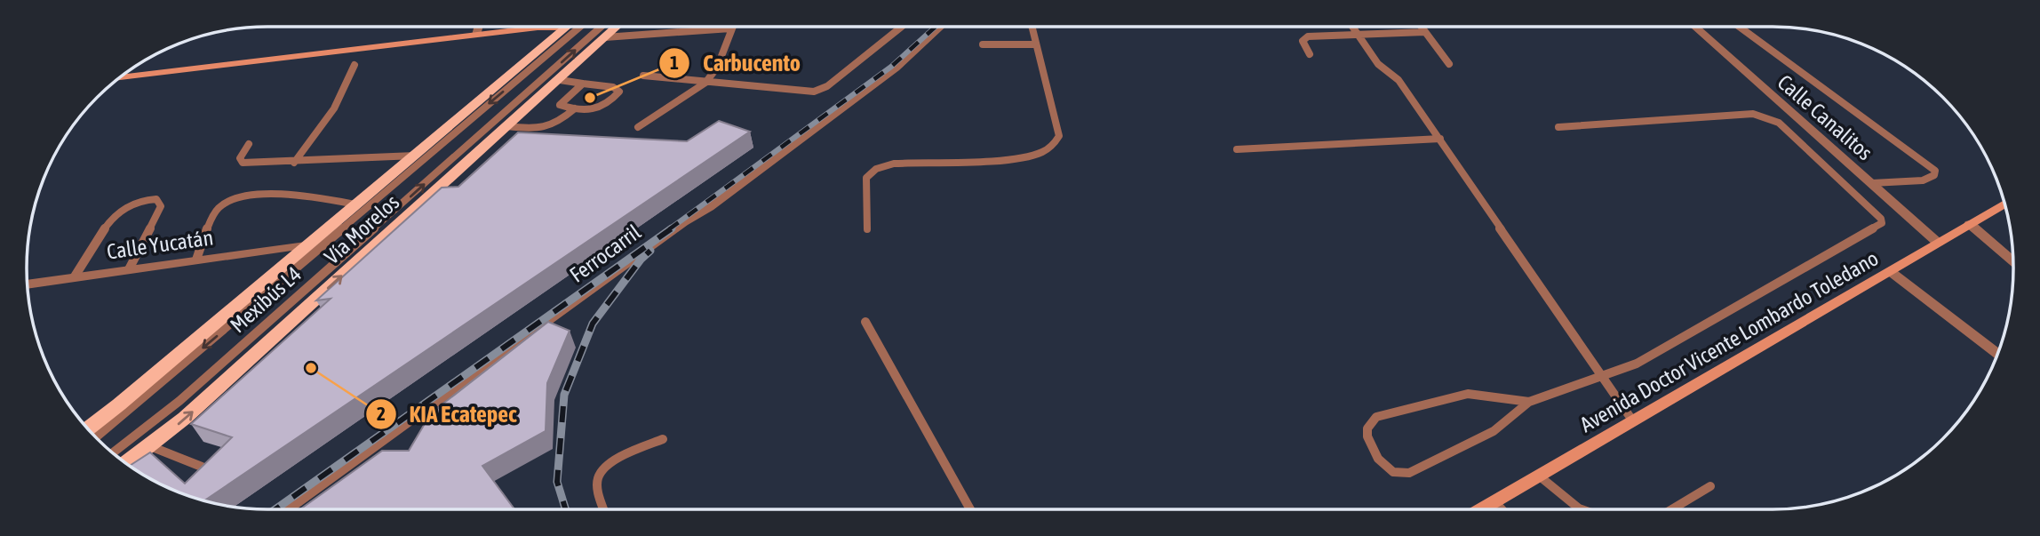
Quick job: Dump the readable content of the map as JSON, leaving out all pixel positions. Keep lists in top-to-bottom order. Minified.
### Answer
{"streets":{"main road":["Vía Morelos"],"street":["Calle Canalitos","Calle Yucatán","Ferrocarril","Avenida Doctor Vicente Lombardo Toledano"],"lane":["Mexibús L4"]},"crossings":[["Calle Canalitos","Avenida Doctor Vicente Lombardo Toledano"],["Vía Morelos","Calle Yucatán"]],"places":["Carbucento","KIA Ecatepec"]}
